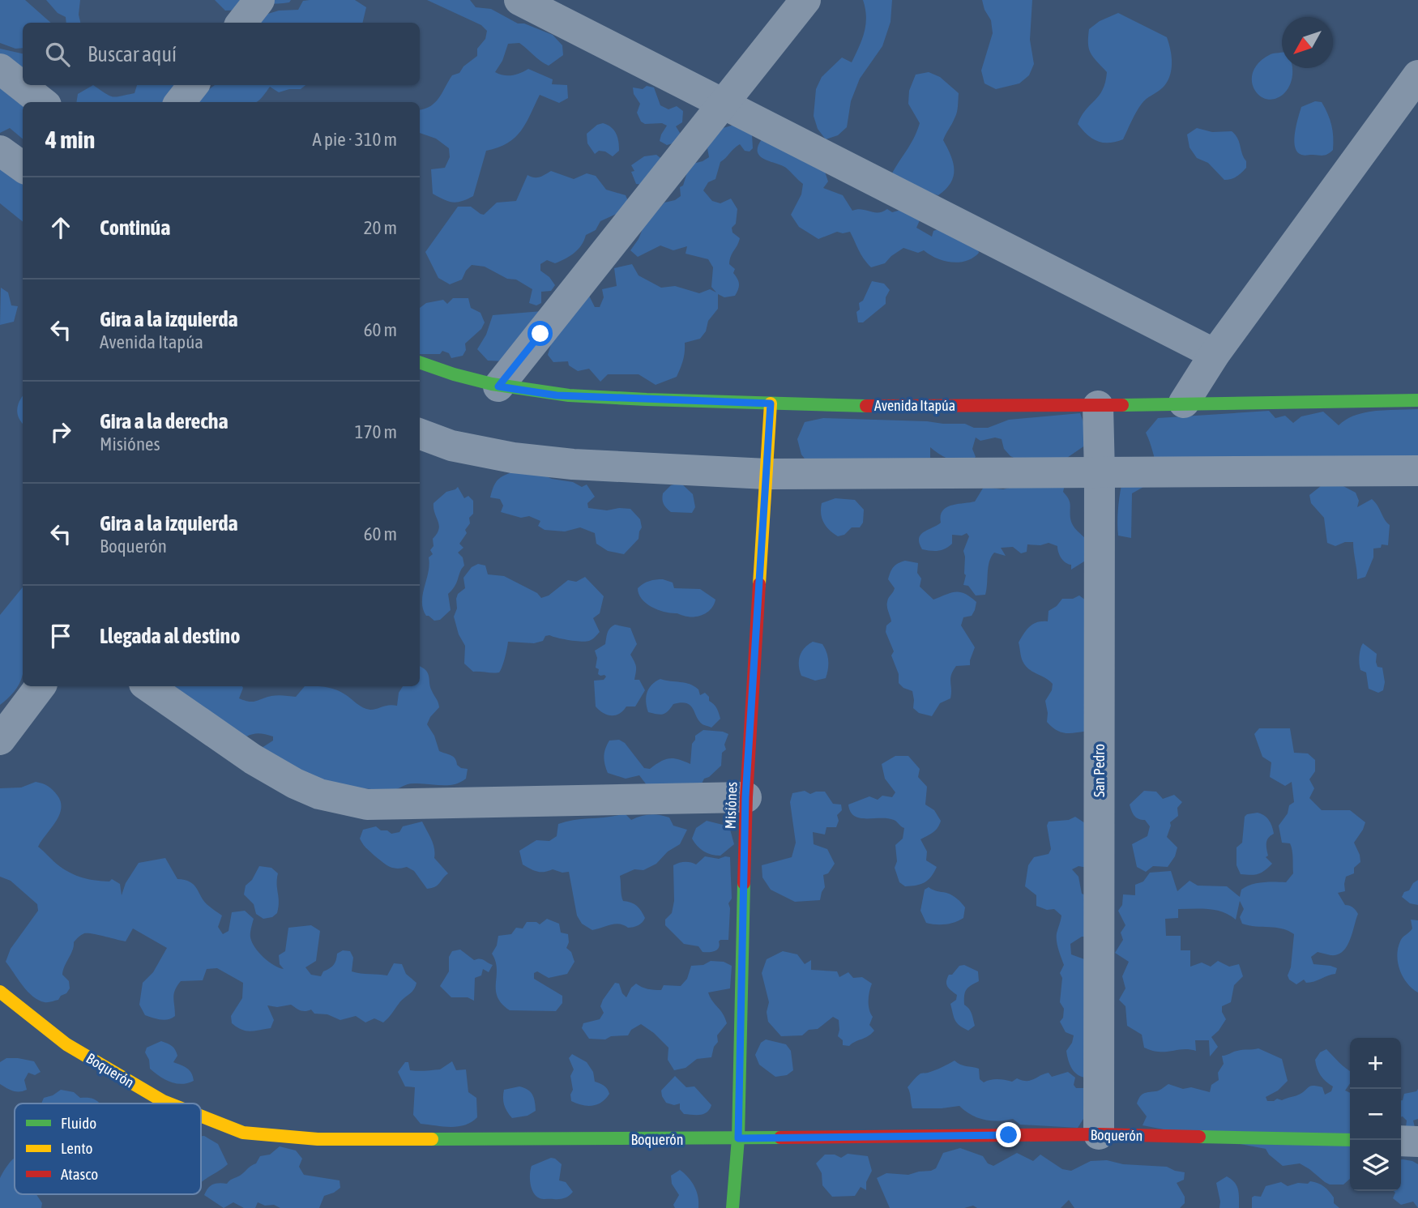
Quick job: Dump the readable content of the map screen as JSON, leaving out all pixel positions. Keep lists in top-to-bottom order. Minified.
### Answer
{"streets":{"street":["Avenida Itapúa","San Pedro","Misiónes","Boquerón"]},"crossings":[["Avenida Itapúa","San Pedro"],["Avenida Itapúa","Misiónes"],["San Pedro","Boquerón"],["Misiónes","Boquerón"]],"legend":["Fluido","Lento","Atasco"],"north":"bottom left","page":{"search":"Buscar aquí","heading":["4 min","A pie · 310 m"],"list":[["Continúa","20 m"],["Gira a la izquierda","Avenida Itapúa","60 m"],["Gira a la derecha","Misiónes","170 m"],["Gira a la izquierda","Boquerón","60 m"],"Llegada al destino"],"map_buttons":["+","−"]}}
